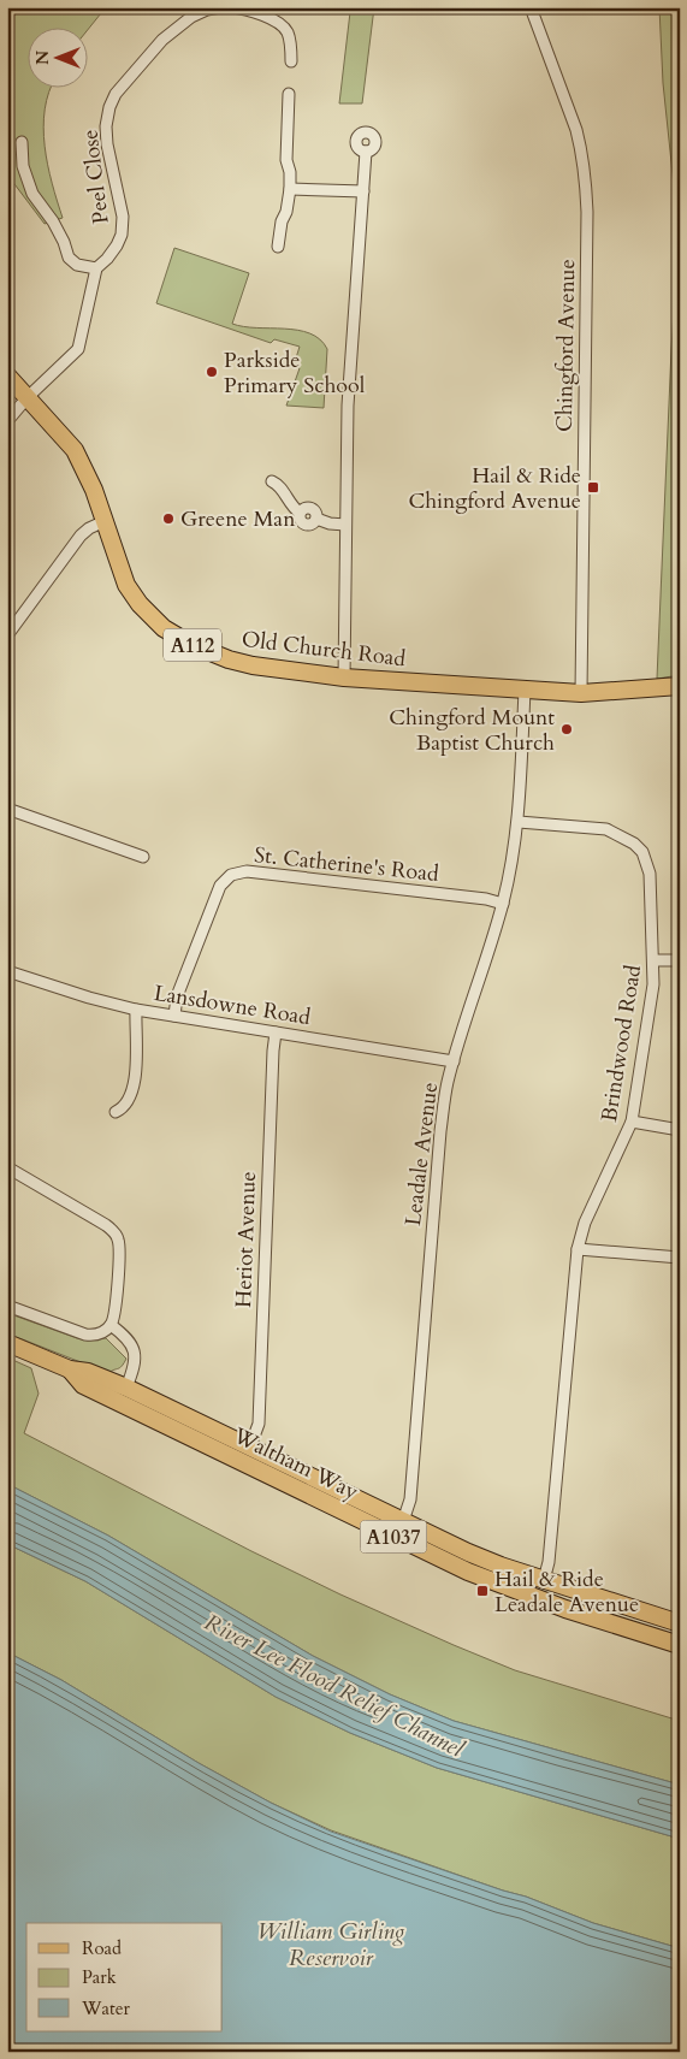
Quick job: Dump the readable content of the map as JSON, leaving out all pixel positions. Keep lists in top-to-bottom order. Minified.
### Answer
{"streets":{"main road":["A112","Old Church Road","Waltham Way","A1037"],"street":["Peel Close","Chingford Avenue","St. Catherine's Road","Lansdowne Road","Brindwood Road","Leadale Avenue","Heriot Avenue"]},"crossings":[["Chingford Avenue","Old Church Road"],["Old Church Road","Leadale Avenue"],["St. Catherine's Road","Lansdowne Road"],["St. Catherine's Road","Leadale Avenue"],["Lansdowne Road","Leadale Avenue"],["Lansdowne Road","Heriot Avenue"],["Brindwood Road","Leadale Avenue"],["Brindwood Road","Waltham Way"],["Leadale Avenue","Waltham Way"],["Heriot Avenue","Waltham Way"]],"water":["River Lee Flood Relief Channel","William Girling Reservoir"],"places":{"other":["Parkside Primary School","Greene Man","Chingford Mount Baptist Church"],"transit":["Hail & Ride Chingford Avenue","Hail & Ride Leadale Avenue"]},"legend":["Road","Park","Water"],"north":"left"}
